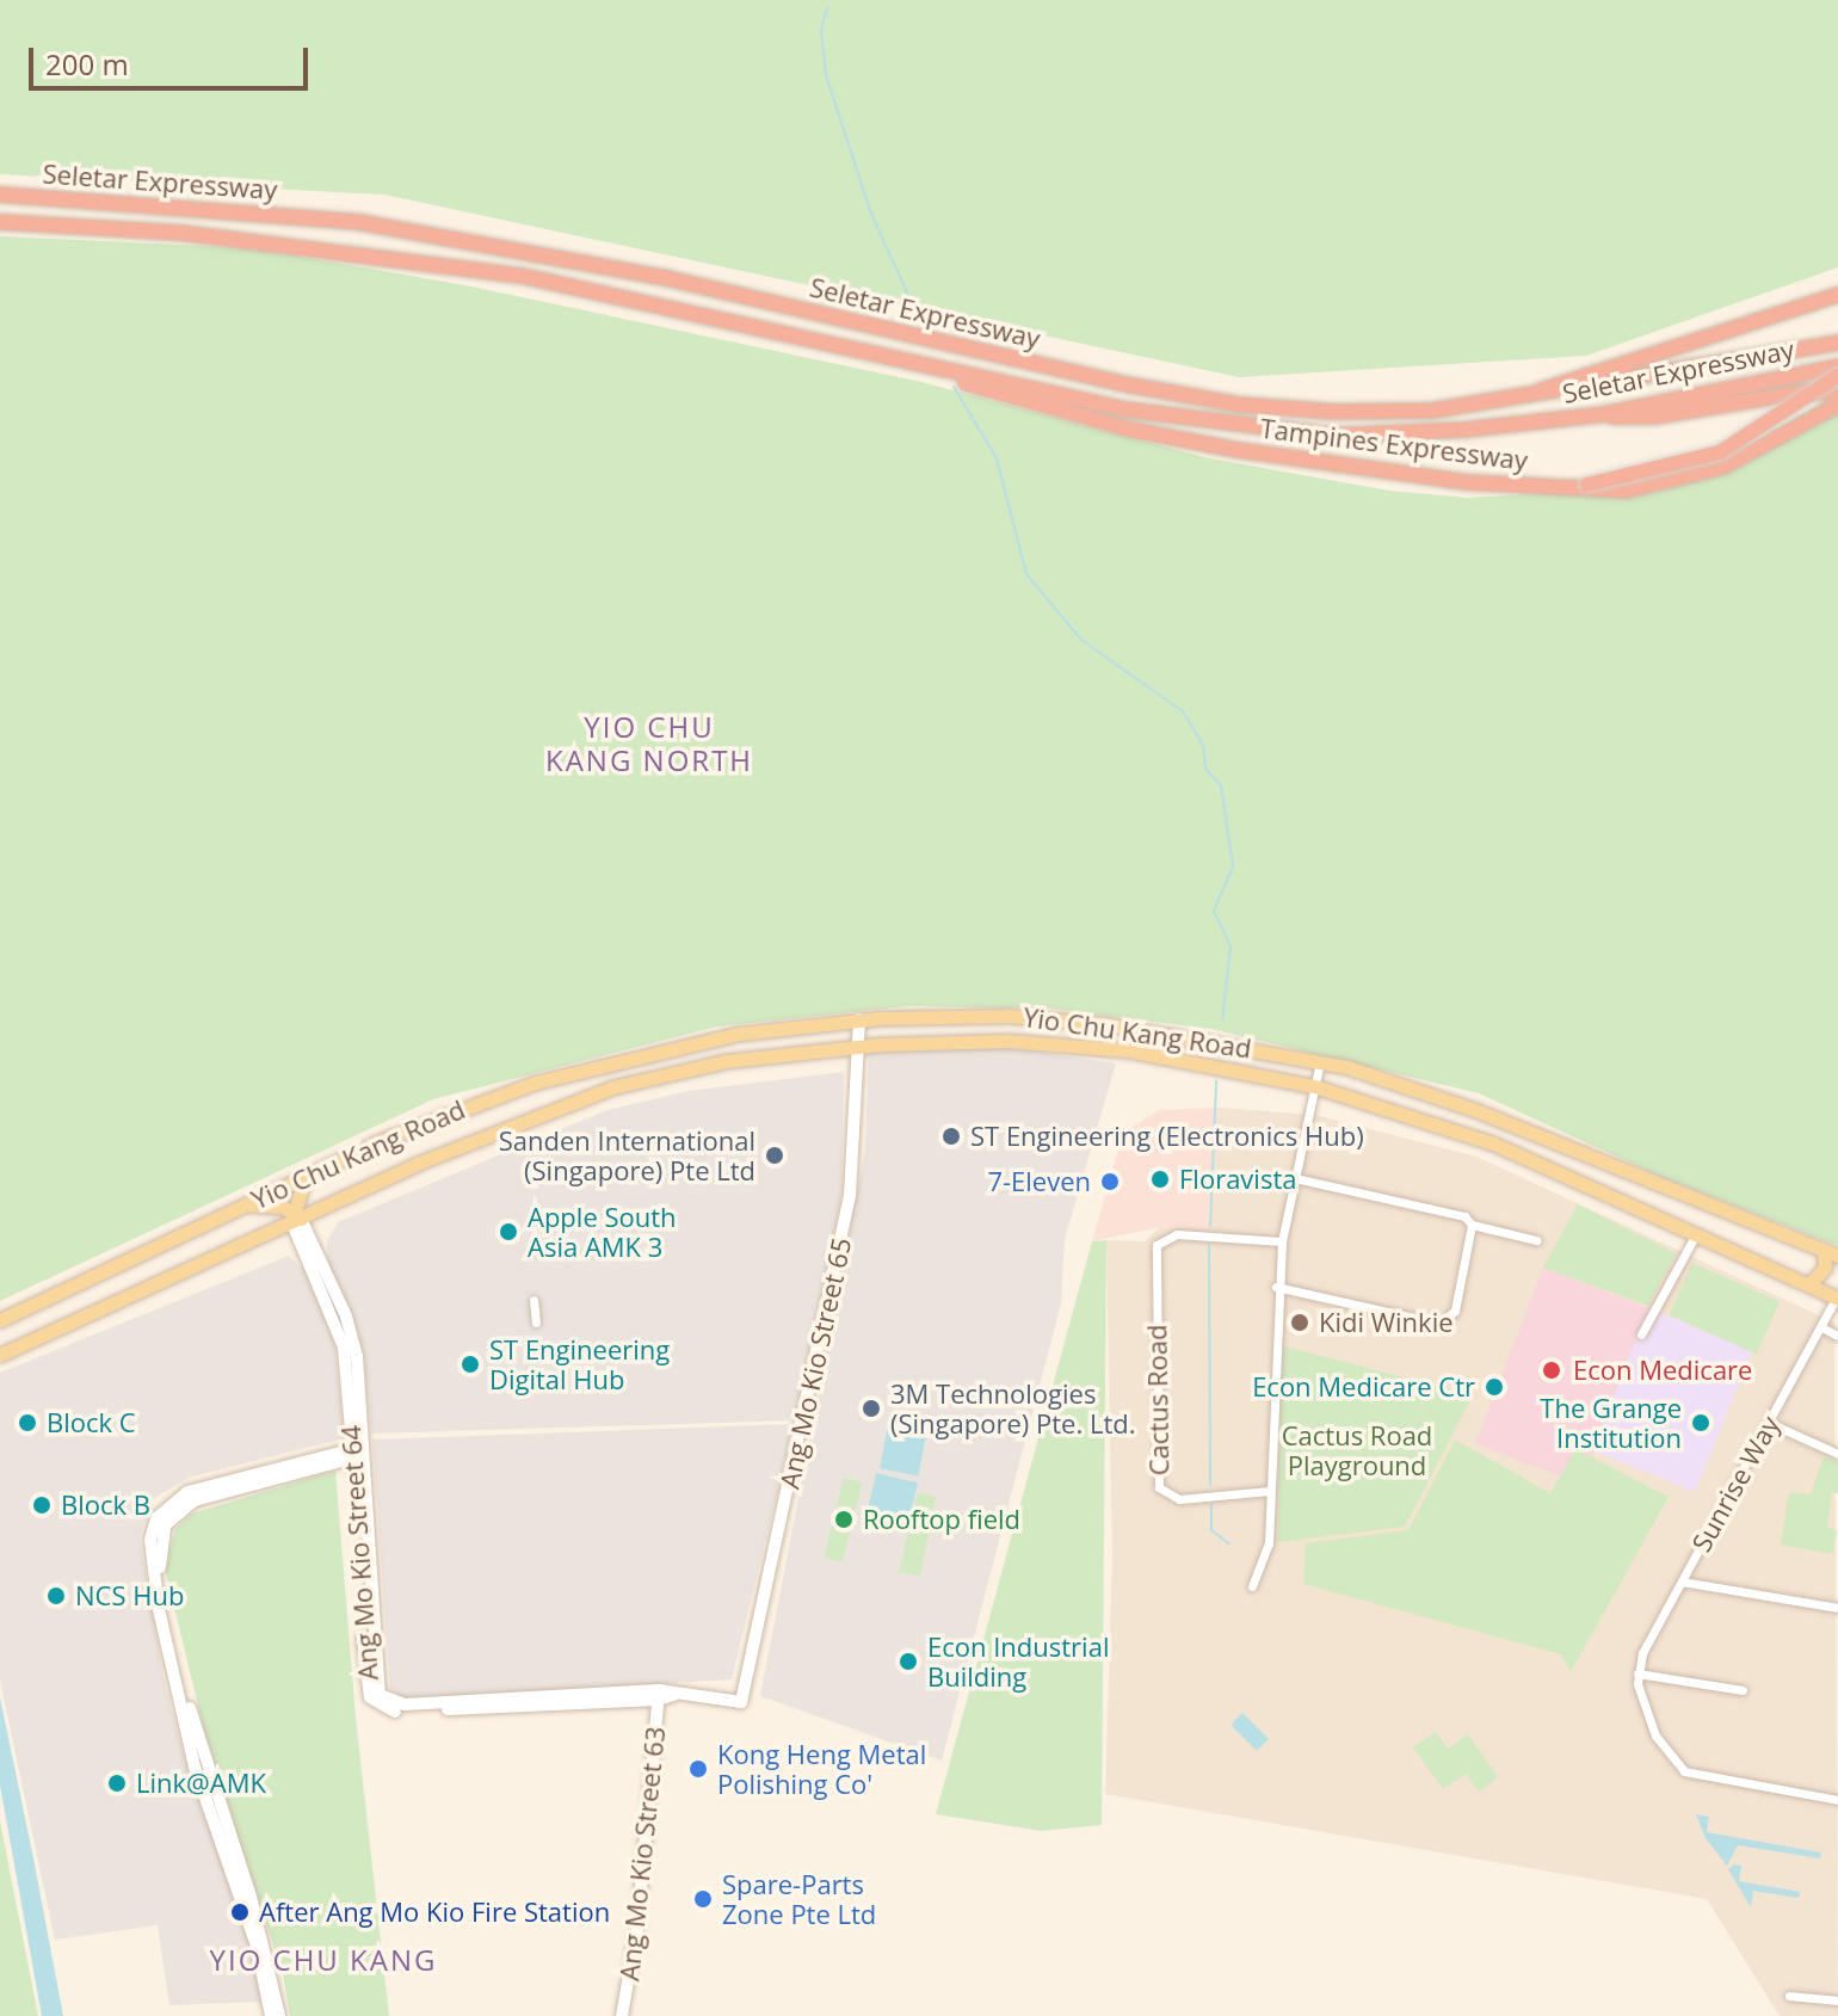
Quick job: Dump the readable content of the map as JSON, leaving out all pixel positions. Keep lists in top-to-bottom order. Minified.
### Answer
{"streets":{"highway":["Seletar Expressway","Tampines Expressway"],"main road":["Yio Chu Kang Road"],"street":["Ang Mo Kio Street 65","Cactus Road","Sunrise Way","Ang Mo Kio Street 64","Ang Mo Kio Street 63"]},"crossings":[["Seletar Expressway","Tampines Expressway"],["Yio Chu Kang Road","Ang Mo Kio Street 65"],["Yio Chu Kang Road","Sunrise Way"],["Yio Chu Kang Road","Ang Mo Kio Street 64"],["Ang Mo Kio Street 65","Ang Mo Kio Street 64"],["Ang Mo Kio Street 64","Ang Mo Kio Street 63"]],"districts":["YIO CHU KANG NORTH","YIO CHU KANG"],"parks":["Cactus Road Playground"],"places":["ST Engineering (Electronics Hub)","Sanden International (Singapore) Pte Ltd","Floravista","7-Eleven","Apple South Asia AMK 3","Kidi Winkie","ST Engineering Digital Hub","Econ Medicare","Econ Medicare Ctr","3M Technologies (Singapore) Pte. Ltd.","Block C","The Grange Institution","Block B","Rooftop field","NCS Hub","Econ Industrial Building","Kong Heng Metal Polishing Co'","Link@AMK","Spare-Parts Zone Pte Ltd","After Ang Mo Kio Fire Station"],"scale_bar":"200 m"}
